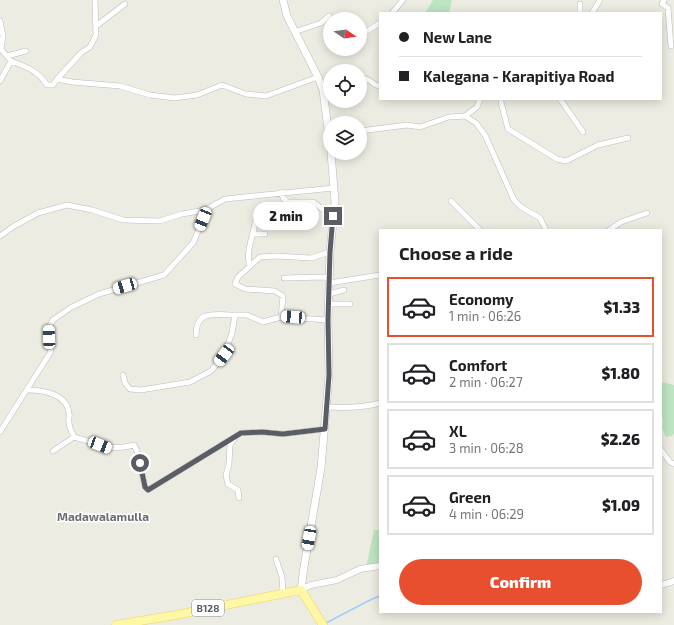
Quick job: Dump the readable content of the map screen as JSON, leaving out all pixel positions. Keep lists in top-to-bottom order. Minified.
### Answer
{"streets":{"main road":["B128"]},"districts":["Madawalamulla"],"north":"right","page":{"banner":["New Lane","Kalegana - Karapitiya Road"],"bubble":"2 min","heading":"Choose a ride","list":[{"name":"Economy","note":"1 min · 06:26","value":"$1.33"},{"name":"Comfort","note":"2 min · 06:27","value":"$1.80"},{"name":"XL","note":"3 min · 06:28","value":"$2.26"},{"name":"Green","note":"4 min · 06:29","value":"$1.09"}],"buttons":"Confirm"}}
